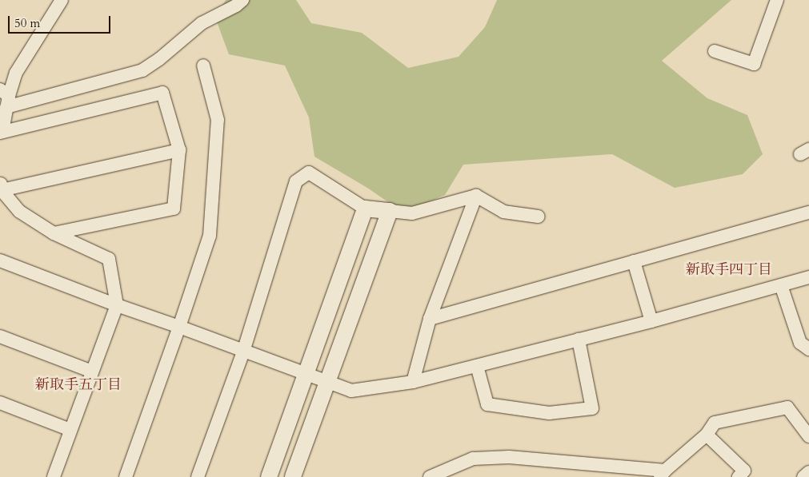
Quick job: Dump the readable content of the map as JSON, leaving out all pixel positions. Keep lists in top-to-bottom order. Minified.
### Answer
{"districts":["新取手四丁目","新取手五丁目"],"scale_bar":"50 m"}
